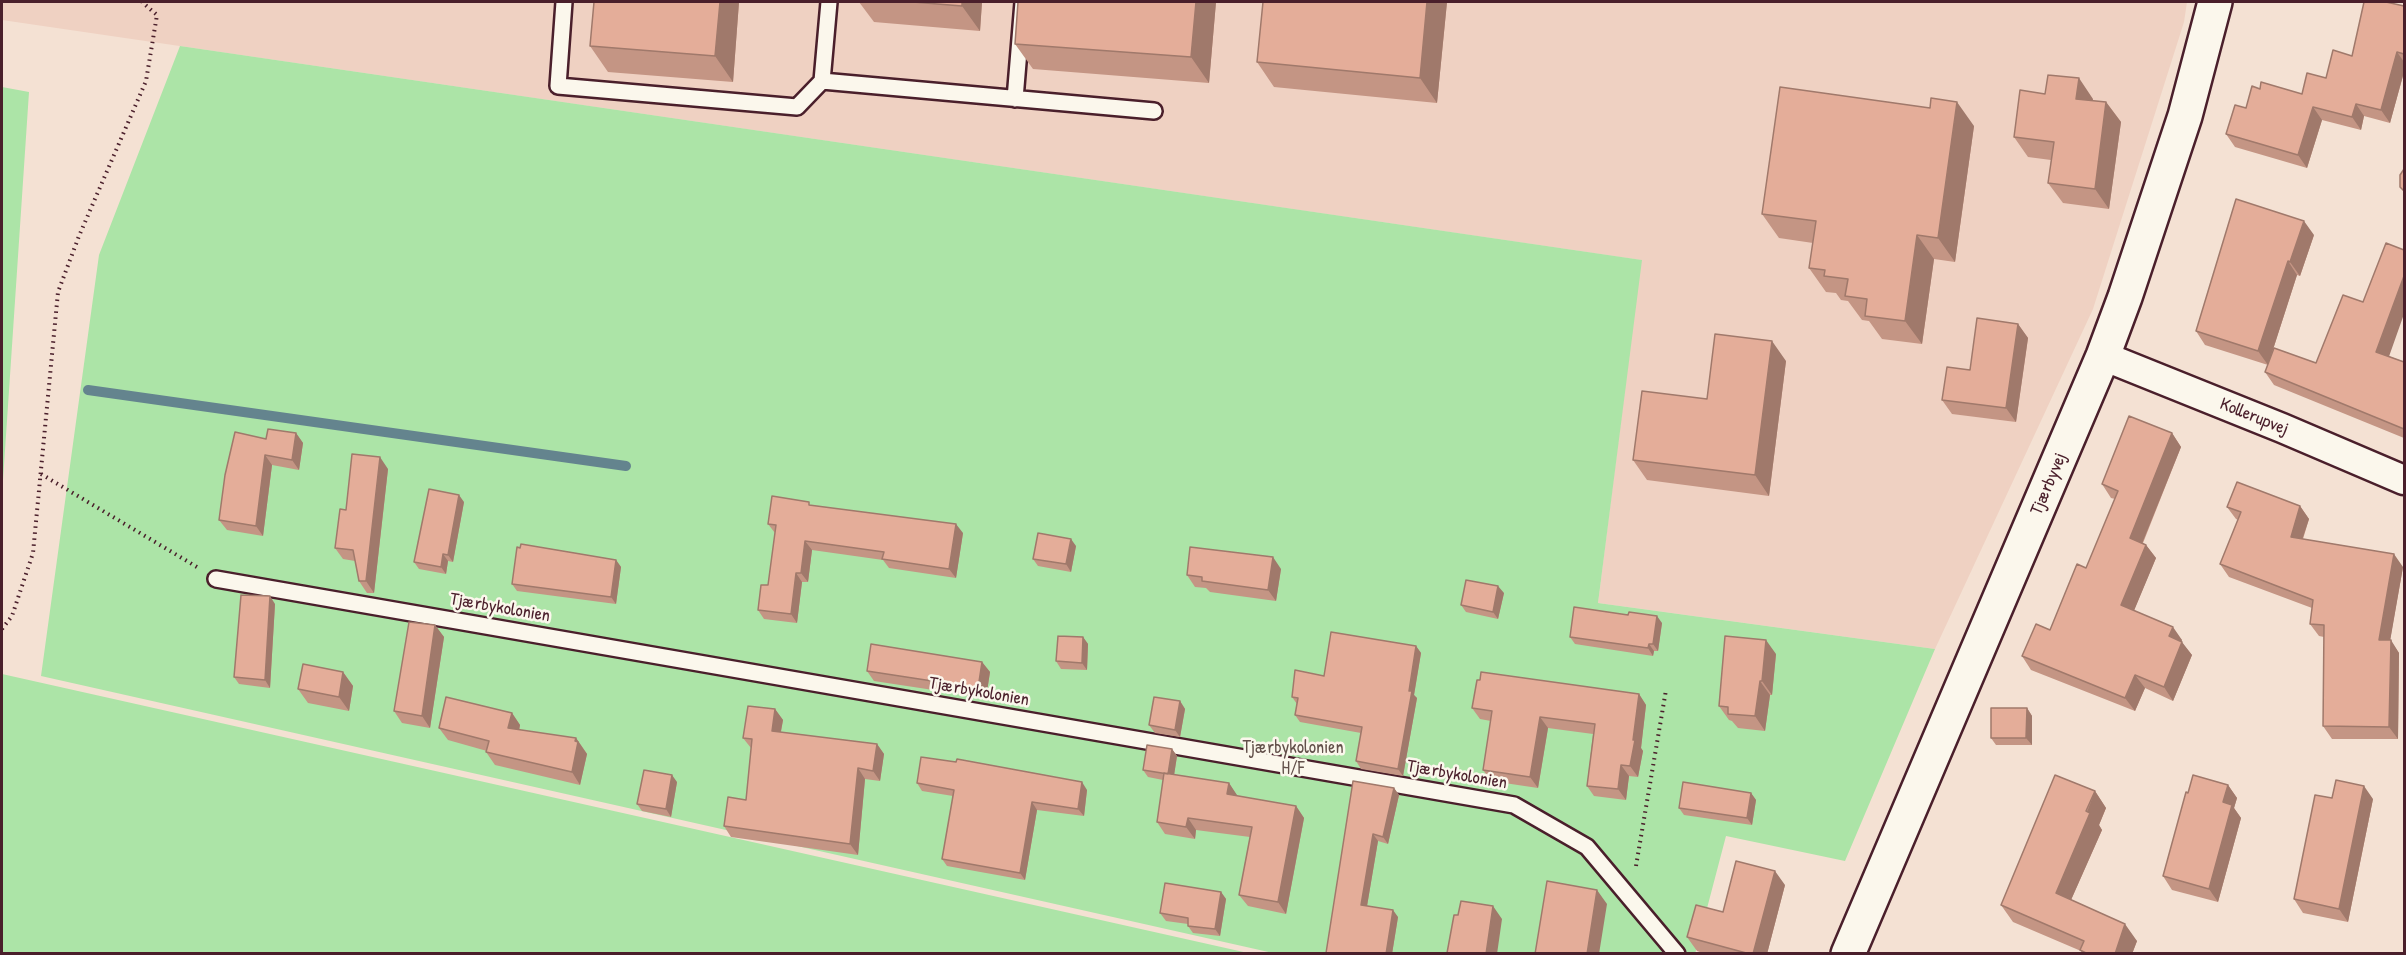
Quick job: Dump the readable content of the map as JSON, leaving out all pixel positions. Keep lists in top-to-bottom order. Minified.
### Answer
{"streets":{"street":["Kollerupvej","Tjærbyvej"],"lane":["Tjærbykolonien"]},"crossings":[["Kollerupvej","Tjærbyvej"]],"parks":["Tjærbykolonien H/F"]}
